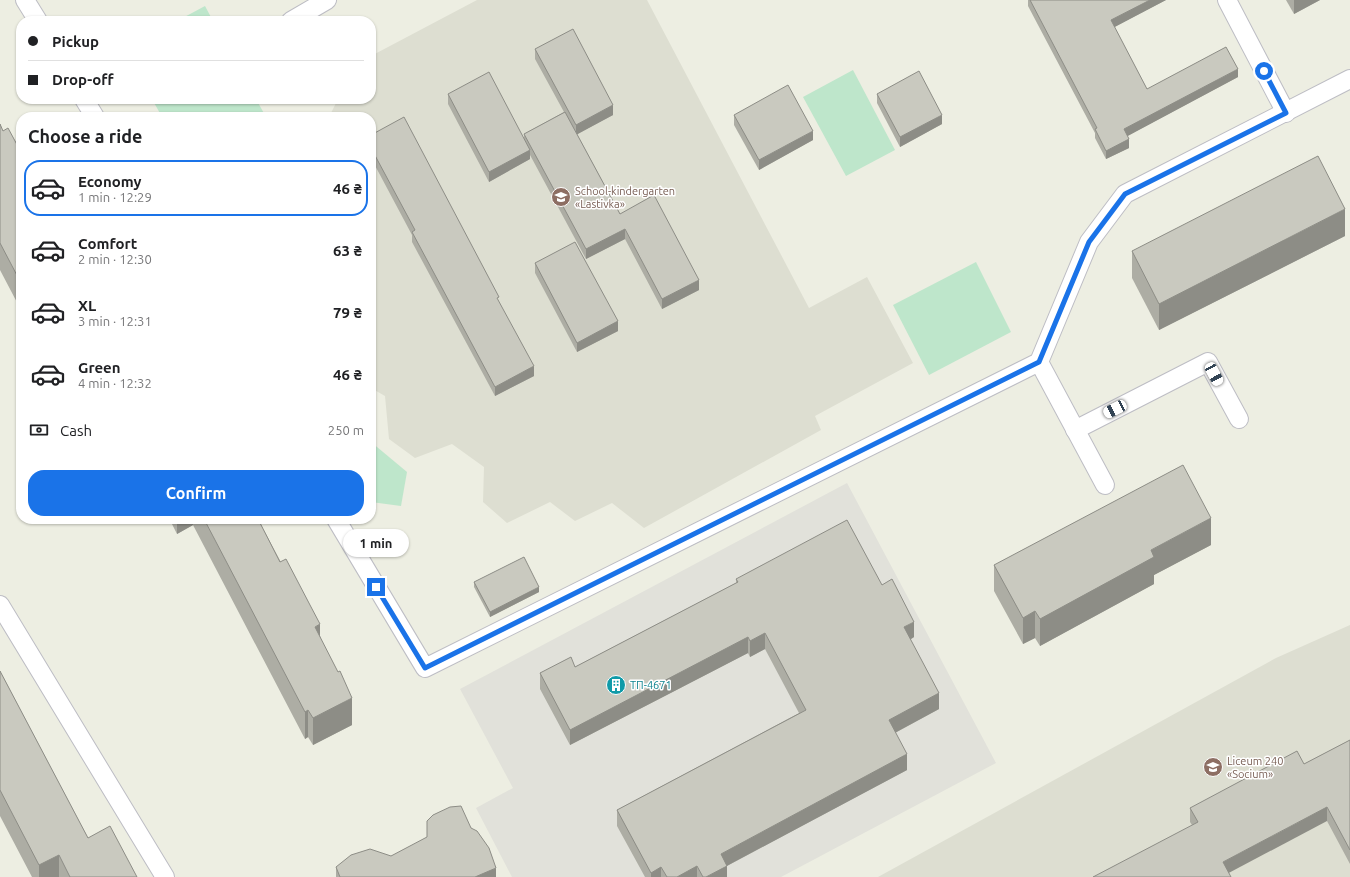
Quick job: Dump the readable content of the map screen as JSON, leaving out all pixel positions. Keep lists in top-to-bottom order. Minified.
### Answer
{"places":{"school or university":["School-kindergarten «Lastivka»","Liceum 240 «Socium»"],"building":["ТП-4671"]},"page":{"banner":["Pickup","Drop-off"],"heading":"Choose a ride","list":[{"name":"Economy","note":"1 min · 12:29","value":"46 ₴"},{"name":"Comfort","note":"2 min · 12:30","value":"63 ₴"},{"name":"XL","note":"3 min · 12:31","value":"79 ₴"},{"name":"Green","note":"4 min · 12:32","value":"46 ₴"}],"pay":["Cash","250 m"],"buttons":"Confirm","bubble":"1 min"}}
